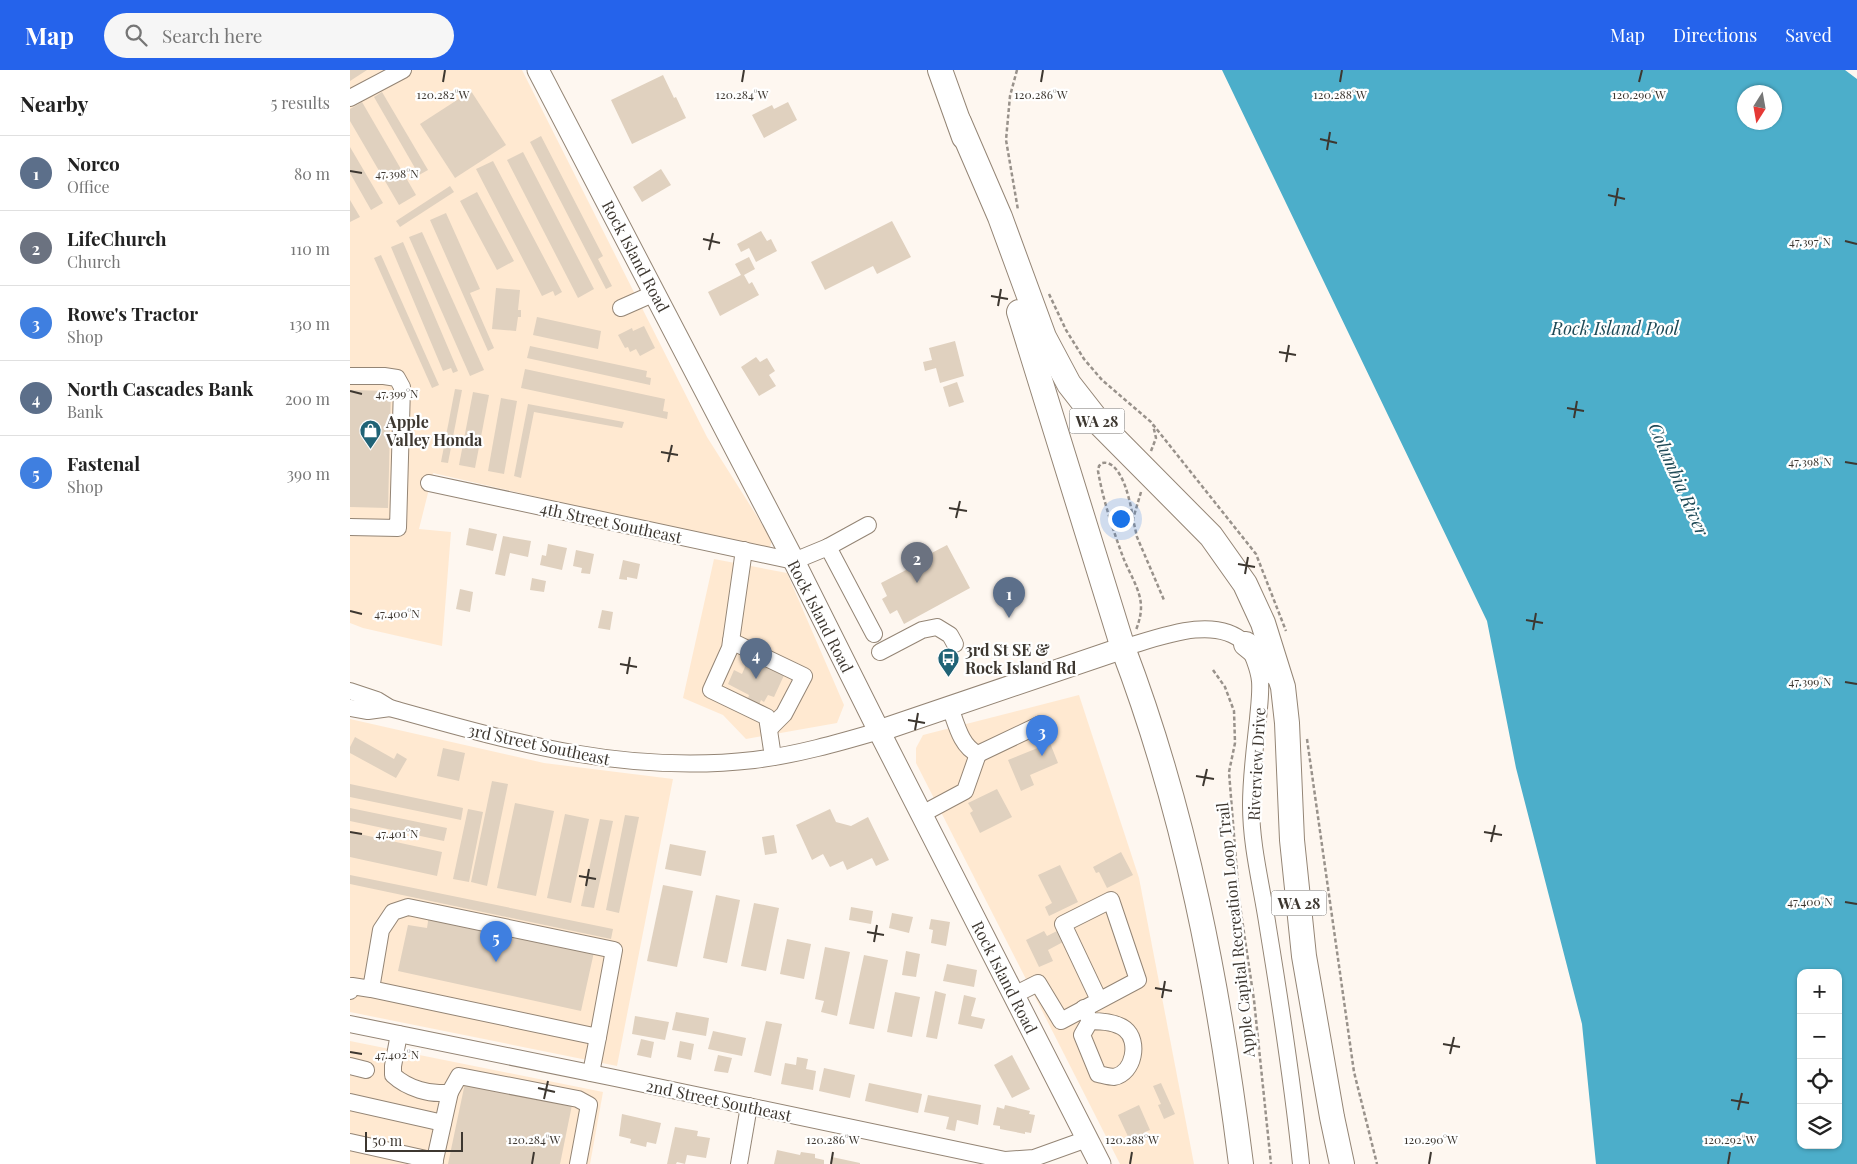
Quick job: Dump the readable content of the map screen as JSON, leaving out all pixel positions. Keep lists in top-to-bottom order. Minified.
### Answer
{"streets":{"highway":["WA 28"],"main road":["Rock Island Road","3rd Street Southeast"],"street":["4th Street Southeast","Riverview Drive","2nd Street Southeast"],"path":["Apple Capital Recreation Loop Trail"]},"crossings":[["Rock Island Road","4th Street Southeast"],["Rock Island Road","3rd Street Southeast"],["Rock Island Road","2nd Street Southeast"]],"water":["Rock Island Pool","Columbia River"],"places":{"shop":["Apple Valley Honda"],"bus stop":["3rd St SE & Rock Island Rd"]},"scale_bar":"50 m","north":"bottom","page":{"header":"Map","search":"Search here","nav":["Map","Directions","Saved"],"heading":["Nearby","5 results"],"list":[{"mark":"1","name":"Norco","note":"Office","value":"80 m"},{"mark":"2","name":"LifeChurch","note":"Church","value":"110 m"},{"mark":"3","name":"Rowe's Tractor","note":"Shop","value":"130 m"},{"mark":"4","name":"North Cascades Bank","note":"Bank","value":"200 m"},{"mark":"5","name":"Fastenal","note":"Shop","value":"390 m"}],"pins":["2","1","4","3","5"],"map_buttons":["+","−"],"scale":"50 m"},"coordinates":["120.282°W","120.284°W","120.286°W","120.288°W","120.290°W","47.398°N","47.397°N","47.399°N","47.400°N","47.401°N","47.402°N","120.292°W"]}
